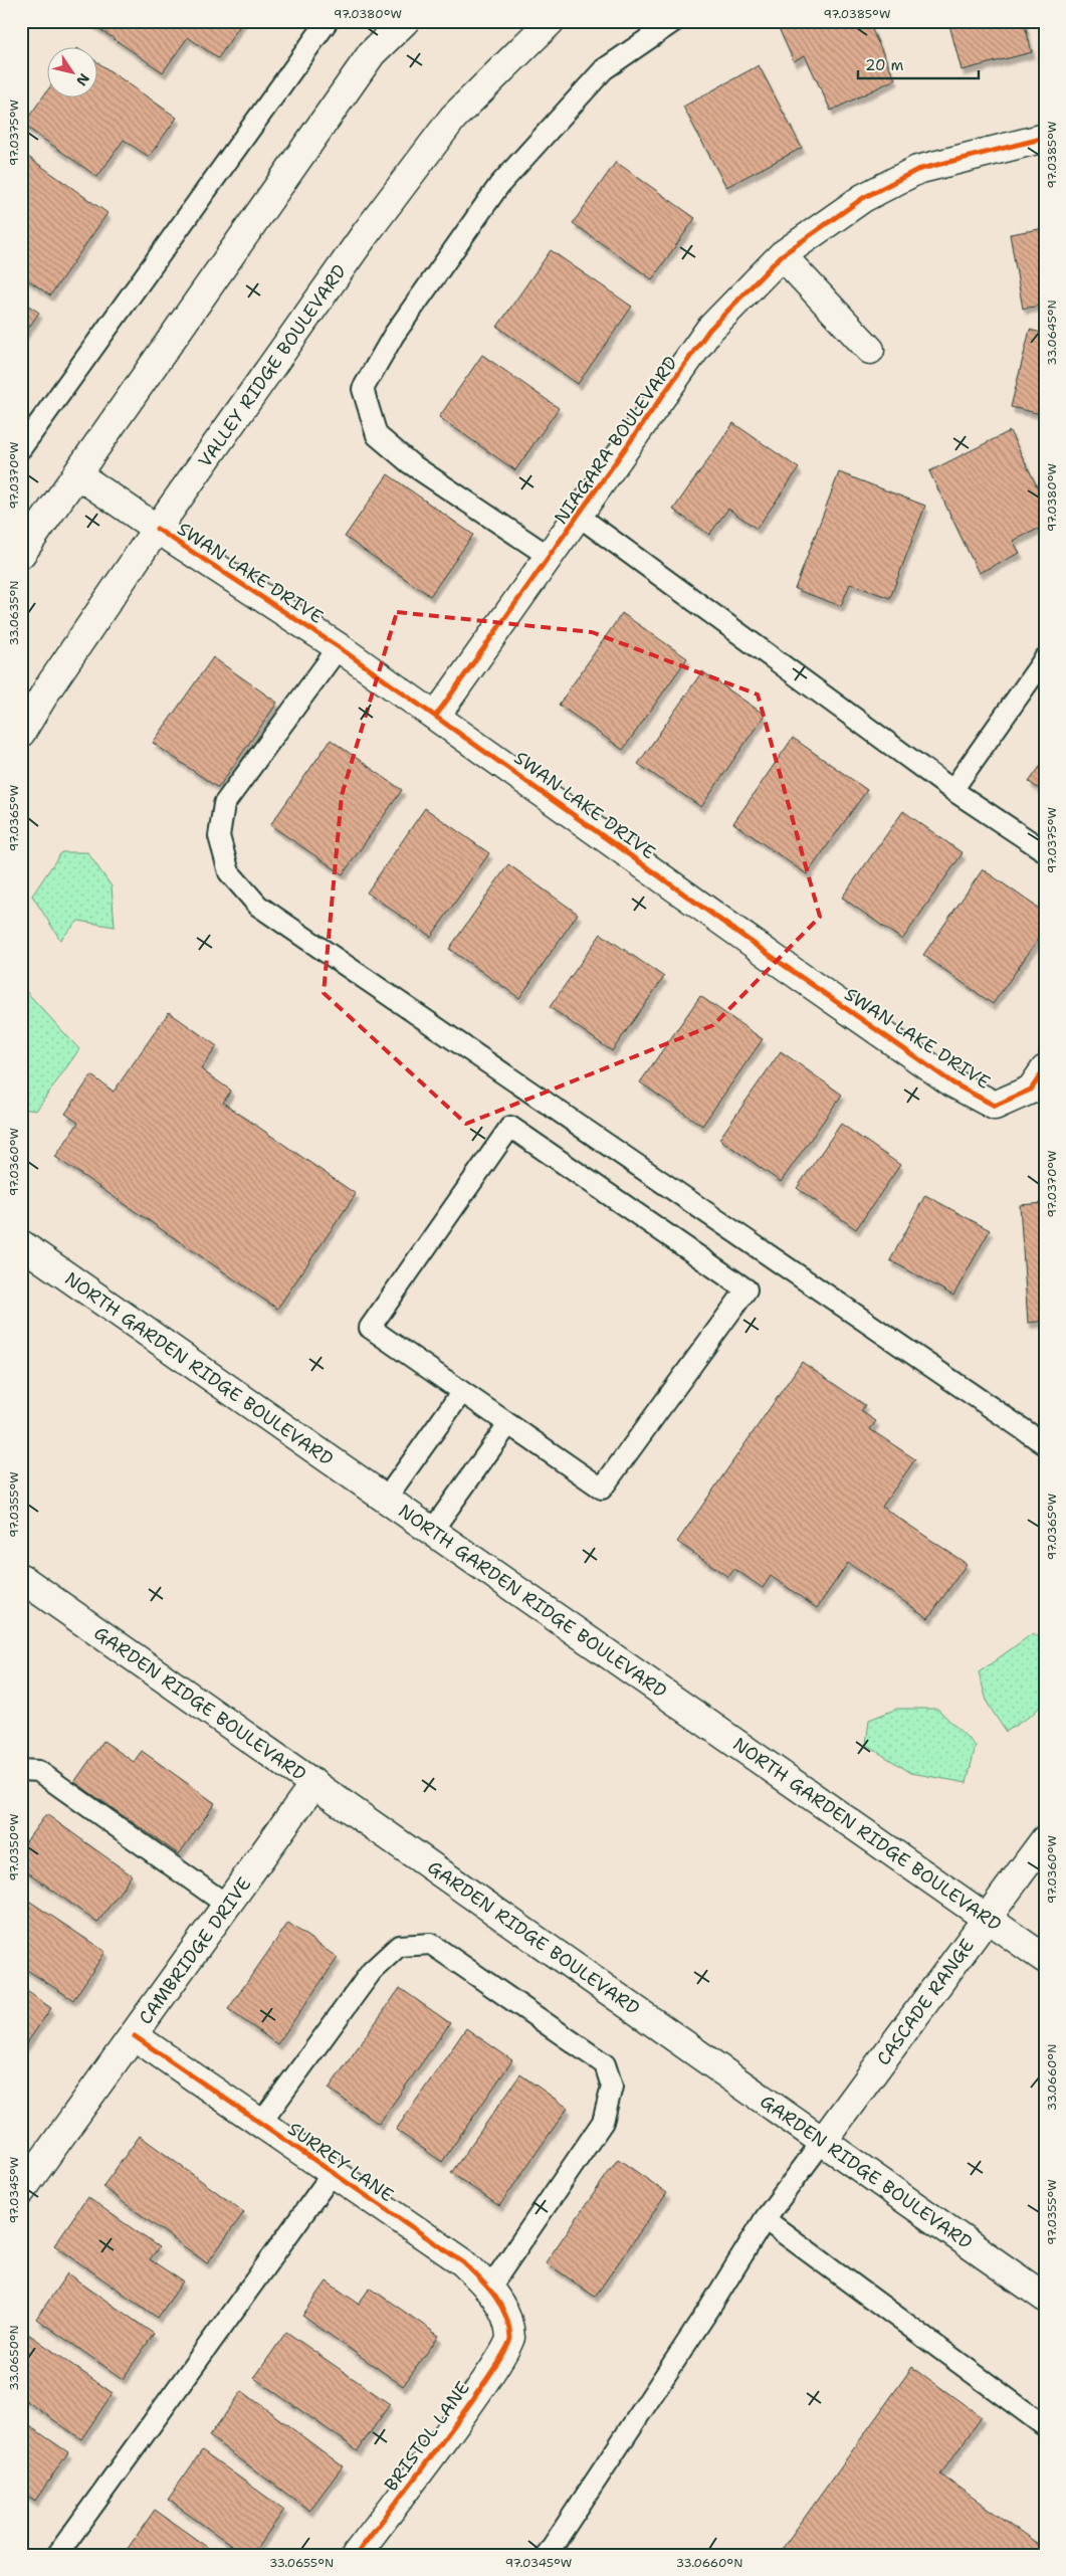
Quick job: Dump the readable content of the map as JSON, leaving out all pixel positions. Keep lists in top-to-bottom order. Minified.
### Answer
{"streets":{"main road":["VALLEY RIDGE BOULEVARD","NIAGARA BOULEVARD","SWAN LAKE DRIVE","NORTH GARDEN RIDGE BOULEVARD","GARDEN RIDGE BOULEVARD","CAMBRIDGE DRIVE","CASCADE RANGE","SURREY LANE","BRISTOL LANE"]},"crossings":[["VALLEY RIDGE BOULEVARD","SWAN LAKE DRIVE"],["NIAGARA BOULEVARD","SWAN LAKE DRIVE"],["NORTH GARDEN RIDGE BOULEVARD","CASCADE RANGE"],["GARDEN RIDGE BOULEVARD","CAMBRIDGE DRIVE"],["GARDEN RIDGE BOULEVARD","CASCADE RANGE"],["CAMBRIDGE DRIVE","SURREY LANE"],["SURREY LANE","BRISTOL LANE"]],"scale_bar":"20 m","north":"bottom right","coordinates":["97.0380°W","97.0385°W","97.0375°W","33.0645°N","97.0370°W","33.0635°N","97.0365°W","97.0360°W","97.0355°W","97.0350°W","33.0660°N","97.0345°W","33.0650°N","33.0655°N"]}
